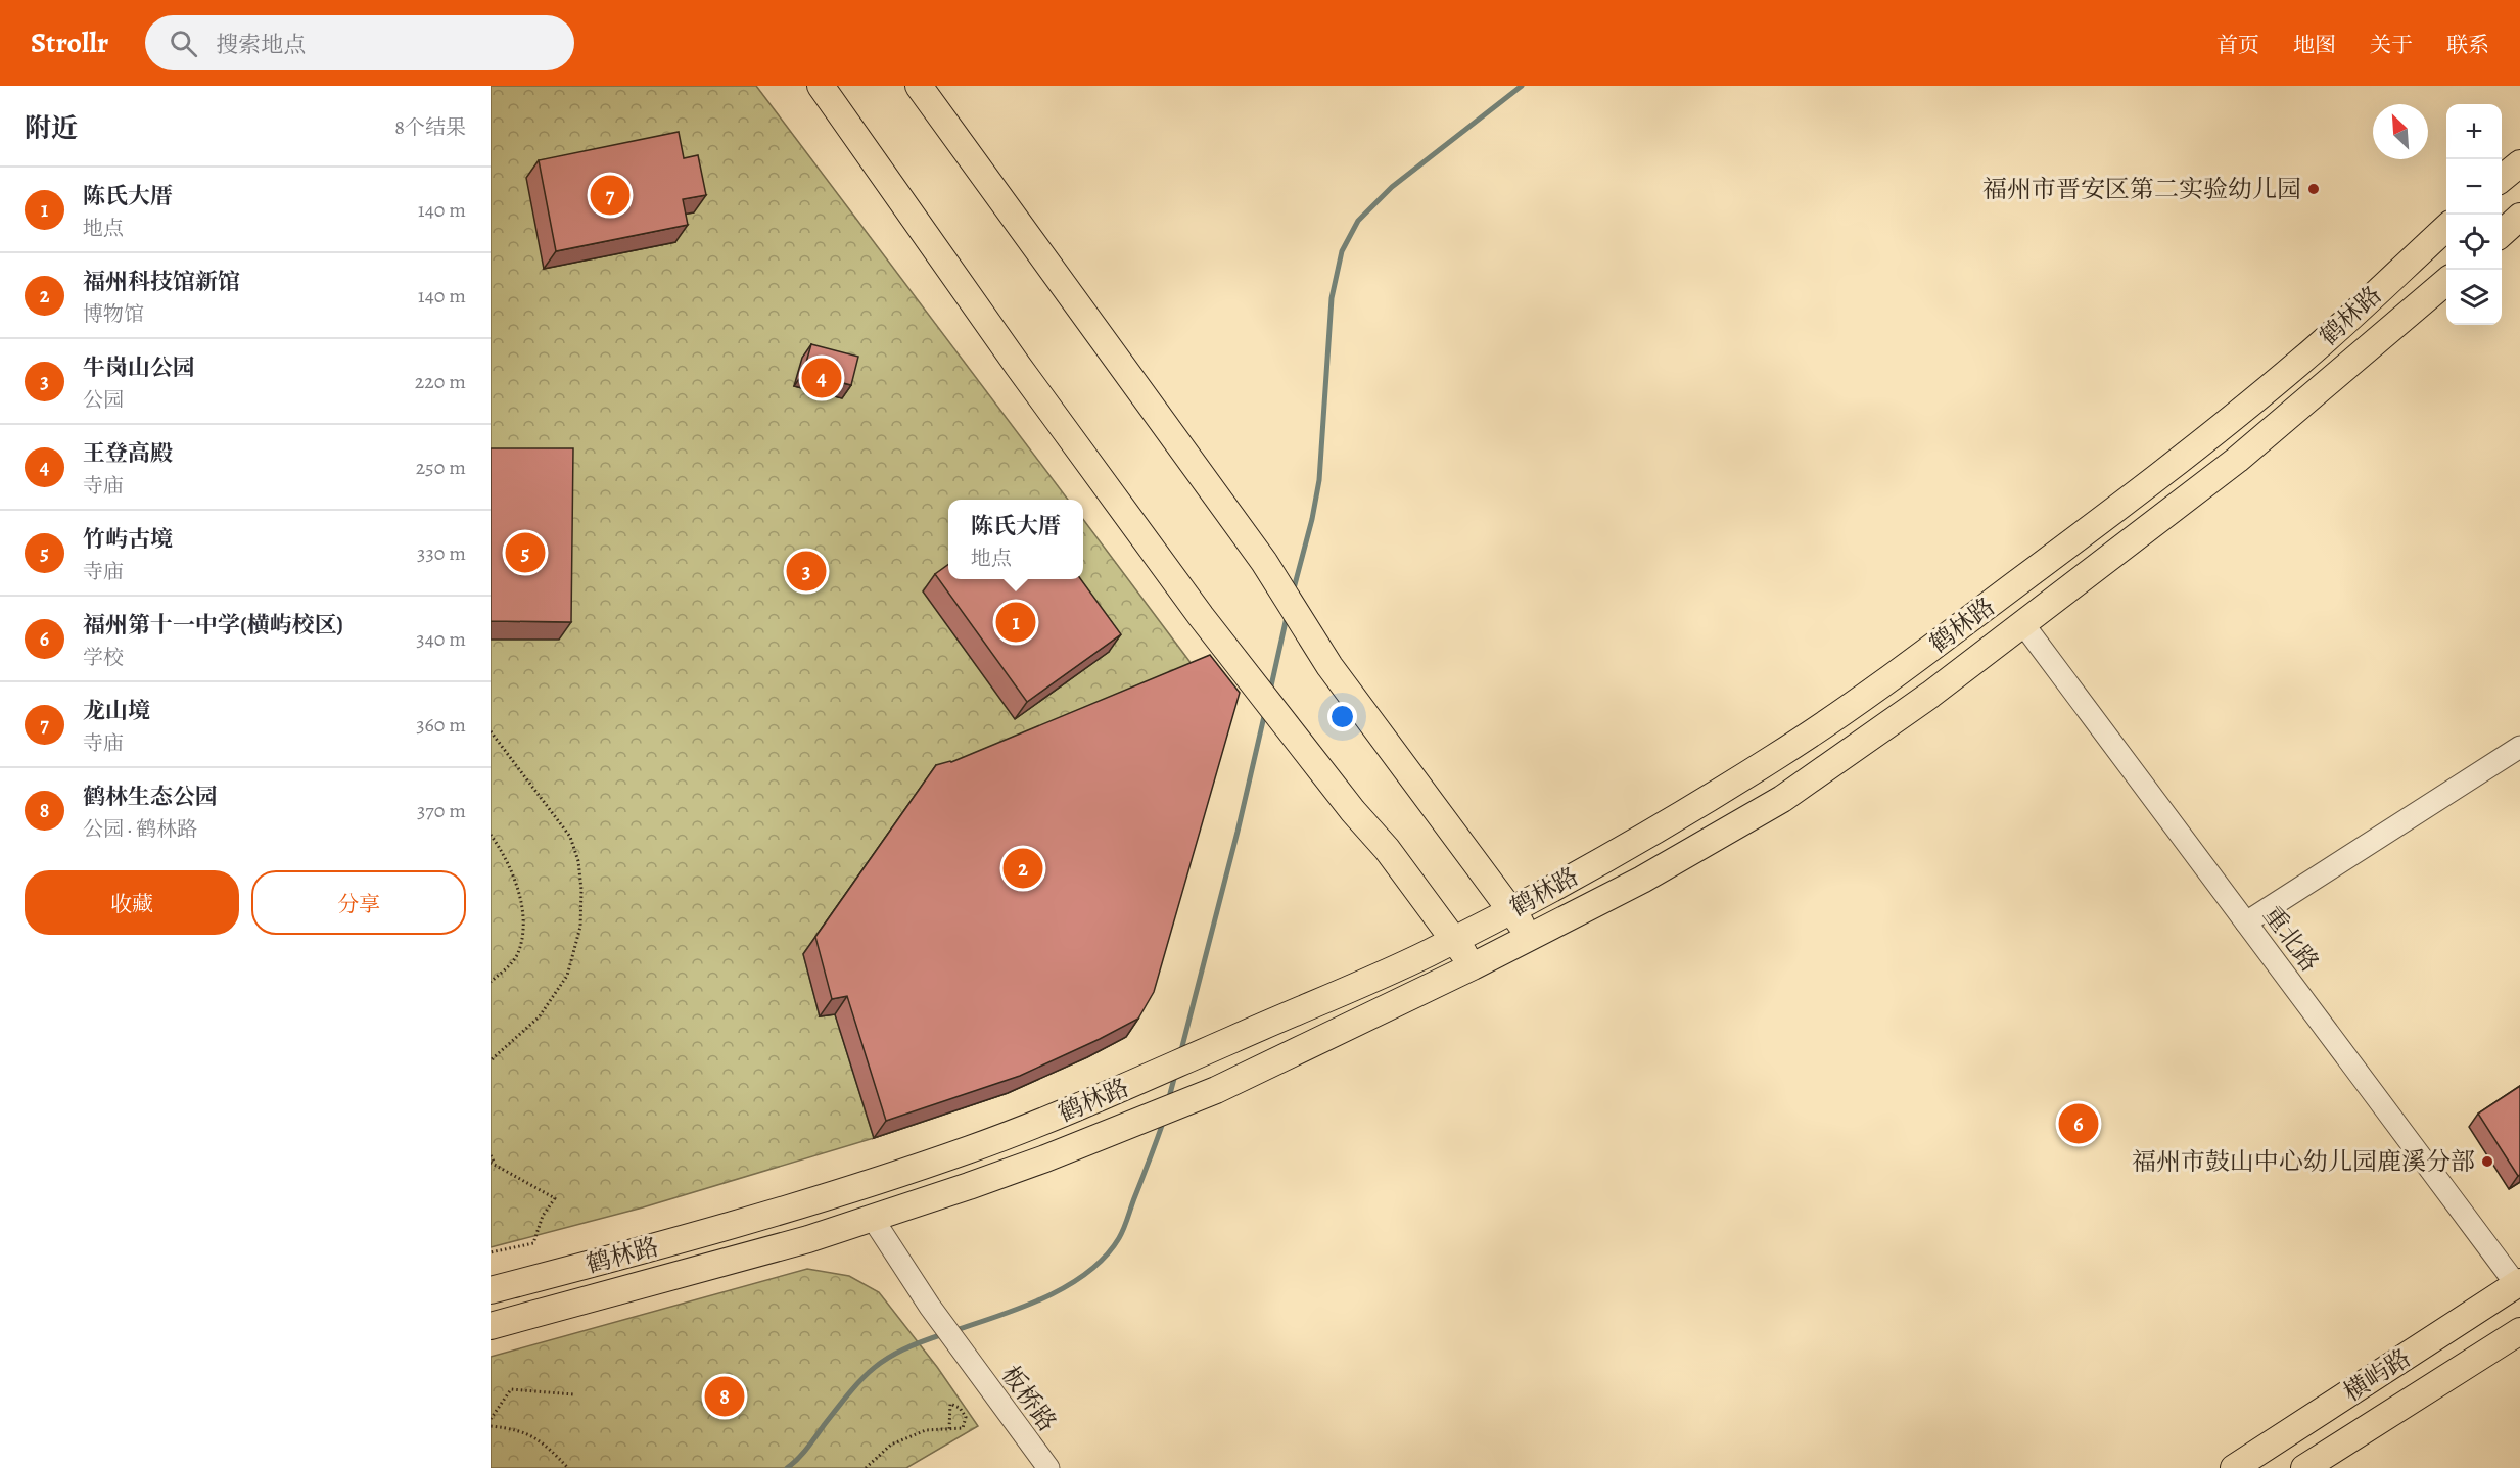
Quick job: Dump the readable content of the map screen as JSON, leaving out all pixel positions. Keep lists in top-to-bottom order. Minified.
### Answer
{"streets":{"main road":["鹤林路","横屿路"],"street":["重北路","板桥路"]},"crossings":[["鹤林路","重北路"],["鹤林路","板桥路"],["重北路","横屿路"]],"places":["福州市晋安区第二实验幼儿园","福州市鼓山中心幼儿园鹿溪分部"],"north":"top left","page":{"header":"Strollr","search":"搜索地点","nav":["首页","地图","关于","联系"],"heading":["附近","8个结果"],"map_buttons":["+","−"],"list":[{"mark":"1","name":"陈氏大厝","note":"地点","value":"140 m"},{"mark":"2","name":"福州科技馆新馆","note":"博物馆","value":"140 m"},{"mark":"3","name":"牛岗山公园","note":"公园","value":"220 m"},{"mark":"4","name":"王登高殿","note":"寺庙","value":"250 m"},{"mark":"5","name":"竹屿古境","note":"寺庙","value":"330 m"},{"mark":"6","name":"福州第十一中学(横屿校区)","note":"学校","value":"340 m"},{"mark":"7","name":"龙山境","note":"寺庙","value":"360 m"},{"mark":"8","name":"鹤林生态公园","note":"公园 · 鹤林路","value":"370 m"}],"pins":["7","4","5","3","1","2","6","8"],"popup":["陈氏大厝","地点"],"buttons":["收藏","分享"]}}
